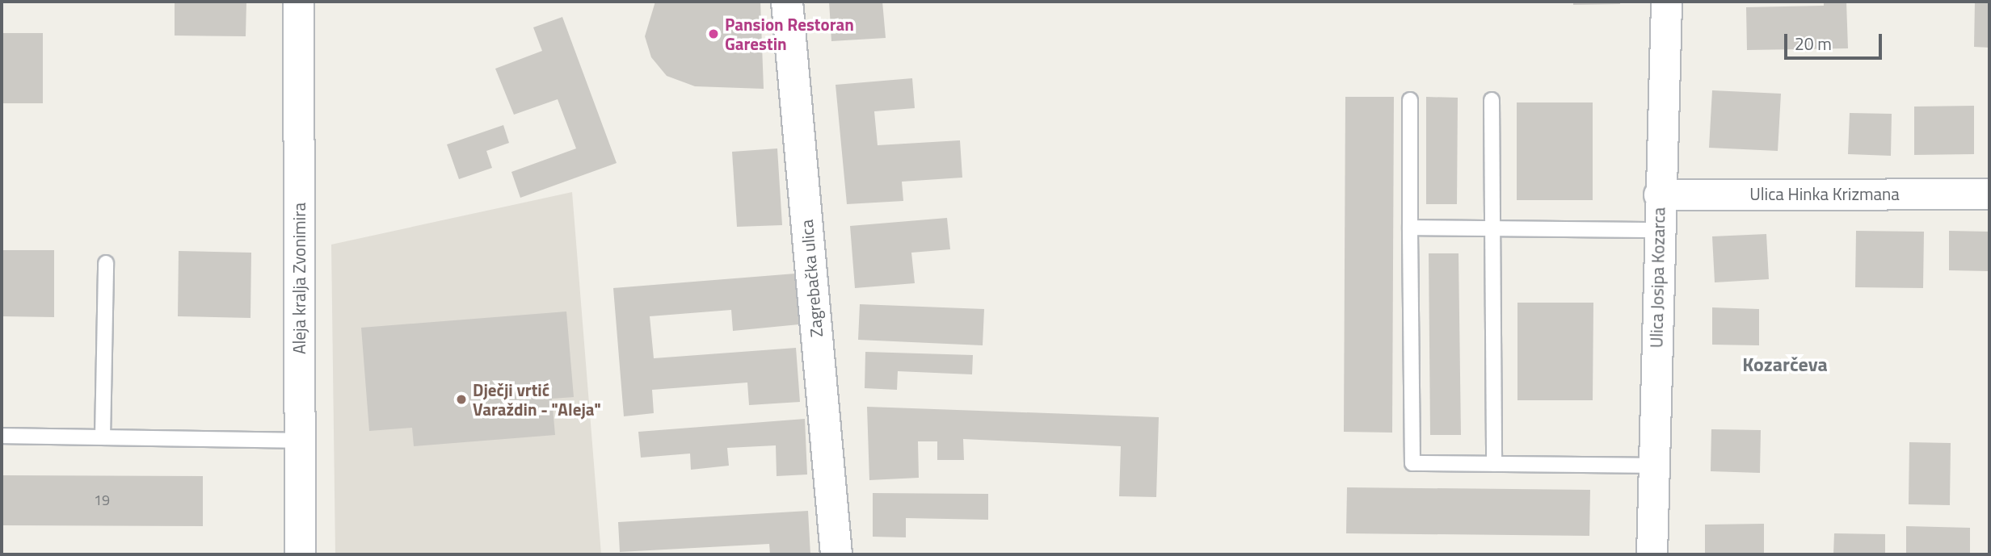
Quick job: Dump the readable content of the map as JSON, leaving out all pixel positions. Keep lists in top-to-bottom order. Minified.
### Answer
{"streets":{"street":["Ulica Hinka Krizmana","Ulica Josipa Kozarca","Aleja kralja Zvonimira","Zagrebačka ulica"]},"crossings":[["Ulica Hinka Krizmana","Ulica Josipa Kozarca"]],"districts":["Kozarčeva"],"places":["Pansion Restoran Garestin","Dječji vrtić Varaždin - \"Aleja\""],"house_numbers":["19"],"scale_bar":"20 m"}
